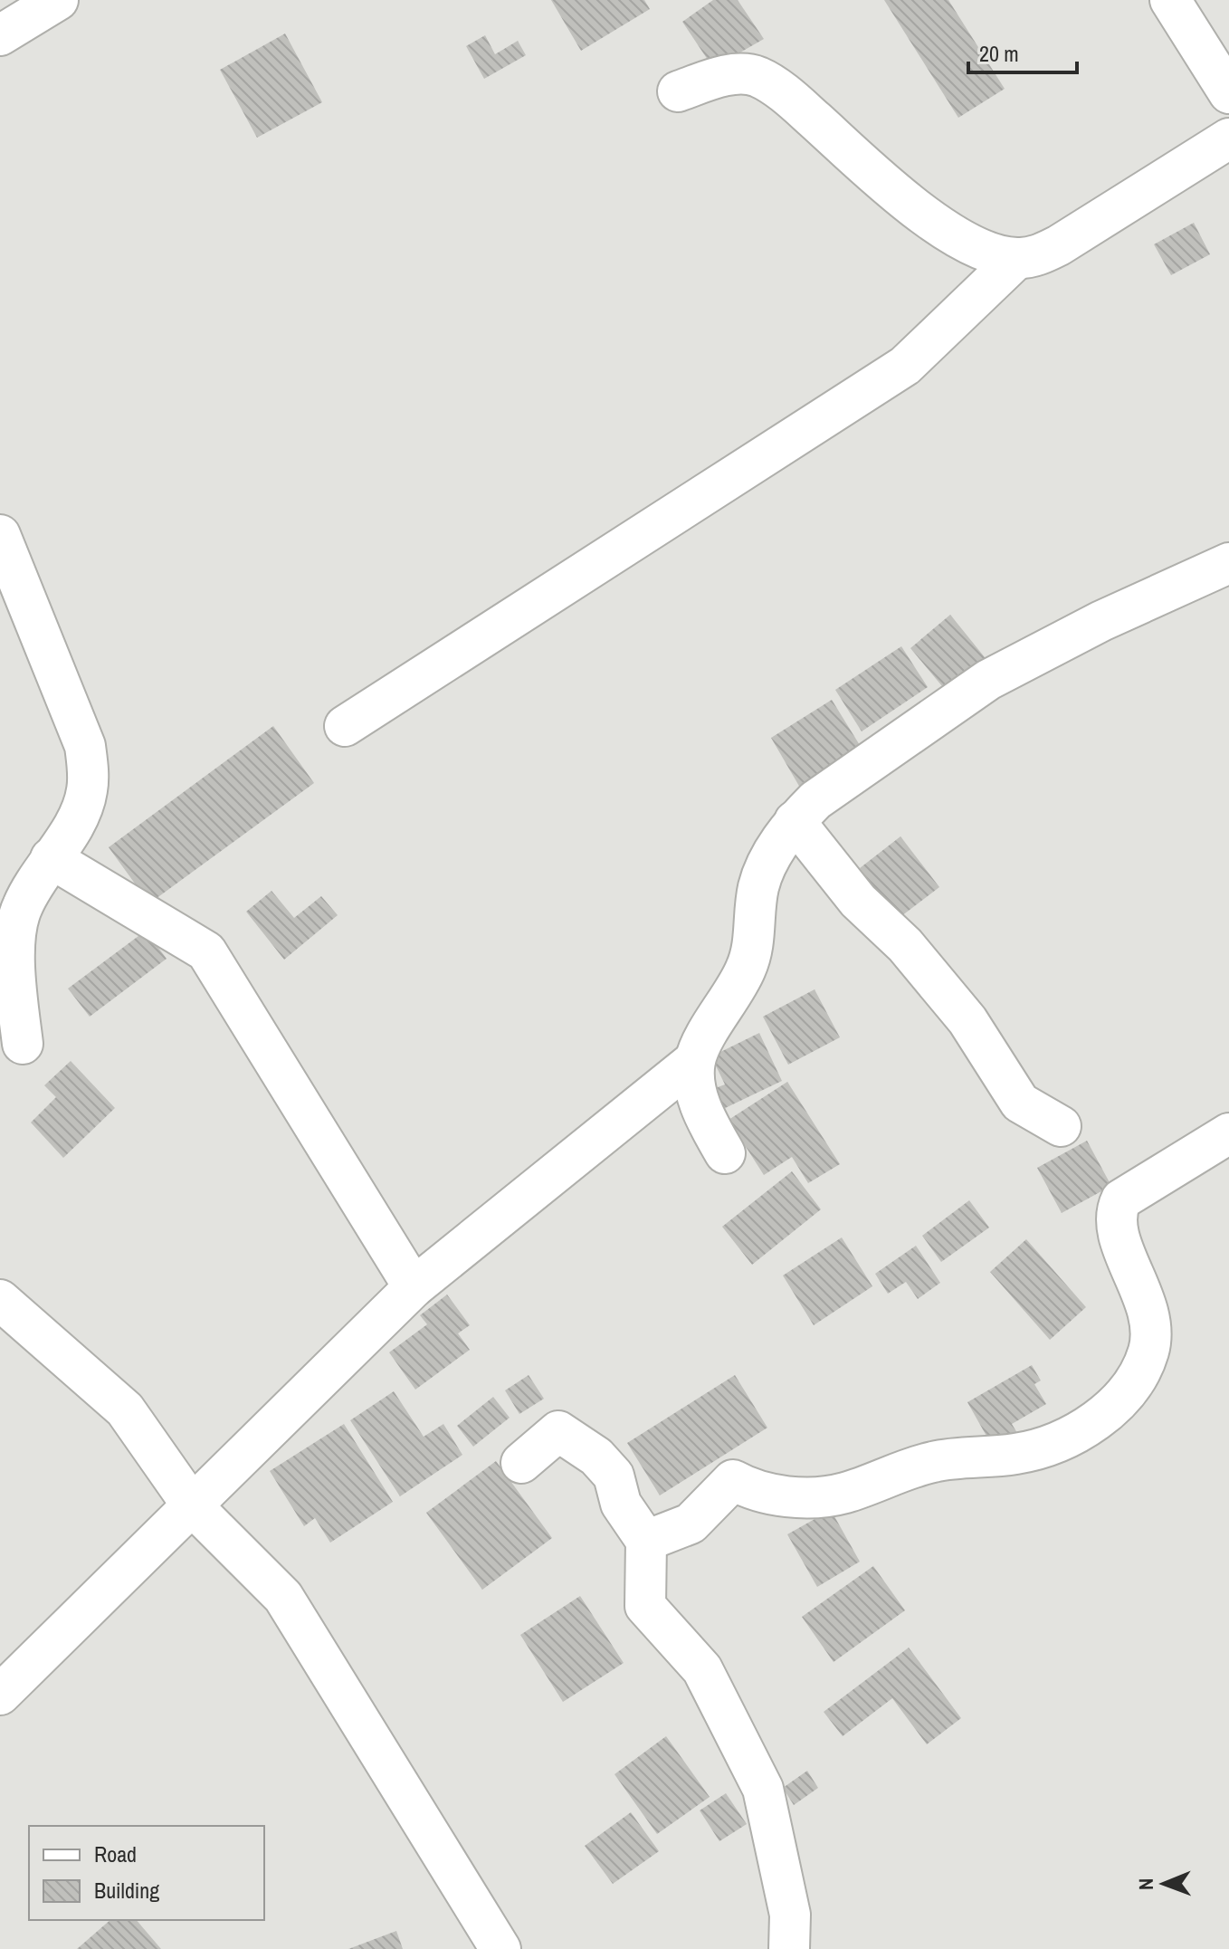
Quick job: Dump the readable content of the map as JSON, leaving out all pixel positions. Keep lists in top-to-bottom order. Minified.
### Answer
{"legend":["Road","Building"],"scale_bar":"20 m","north":"left"}
